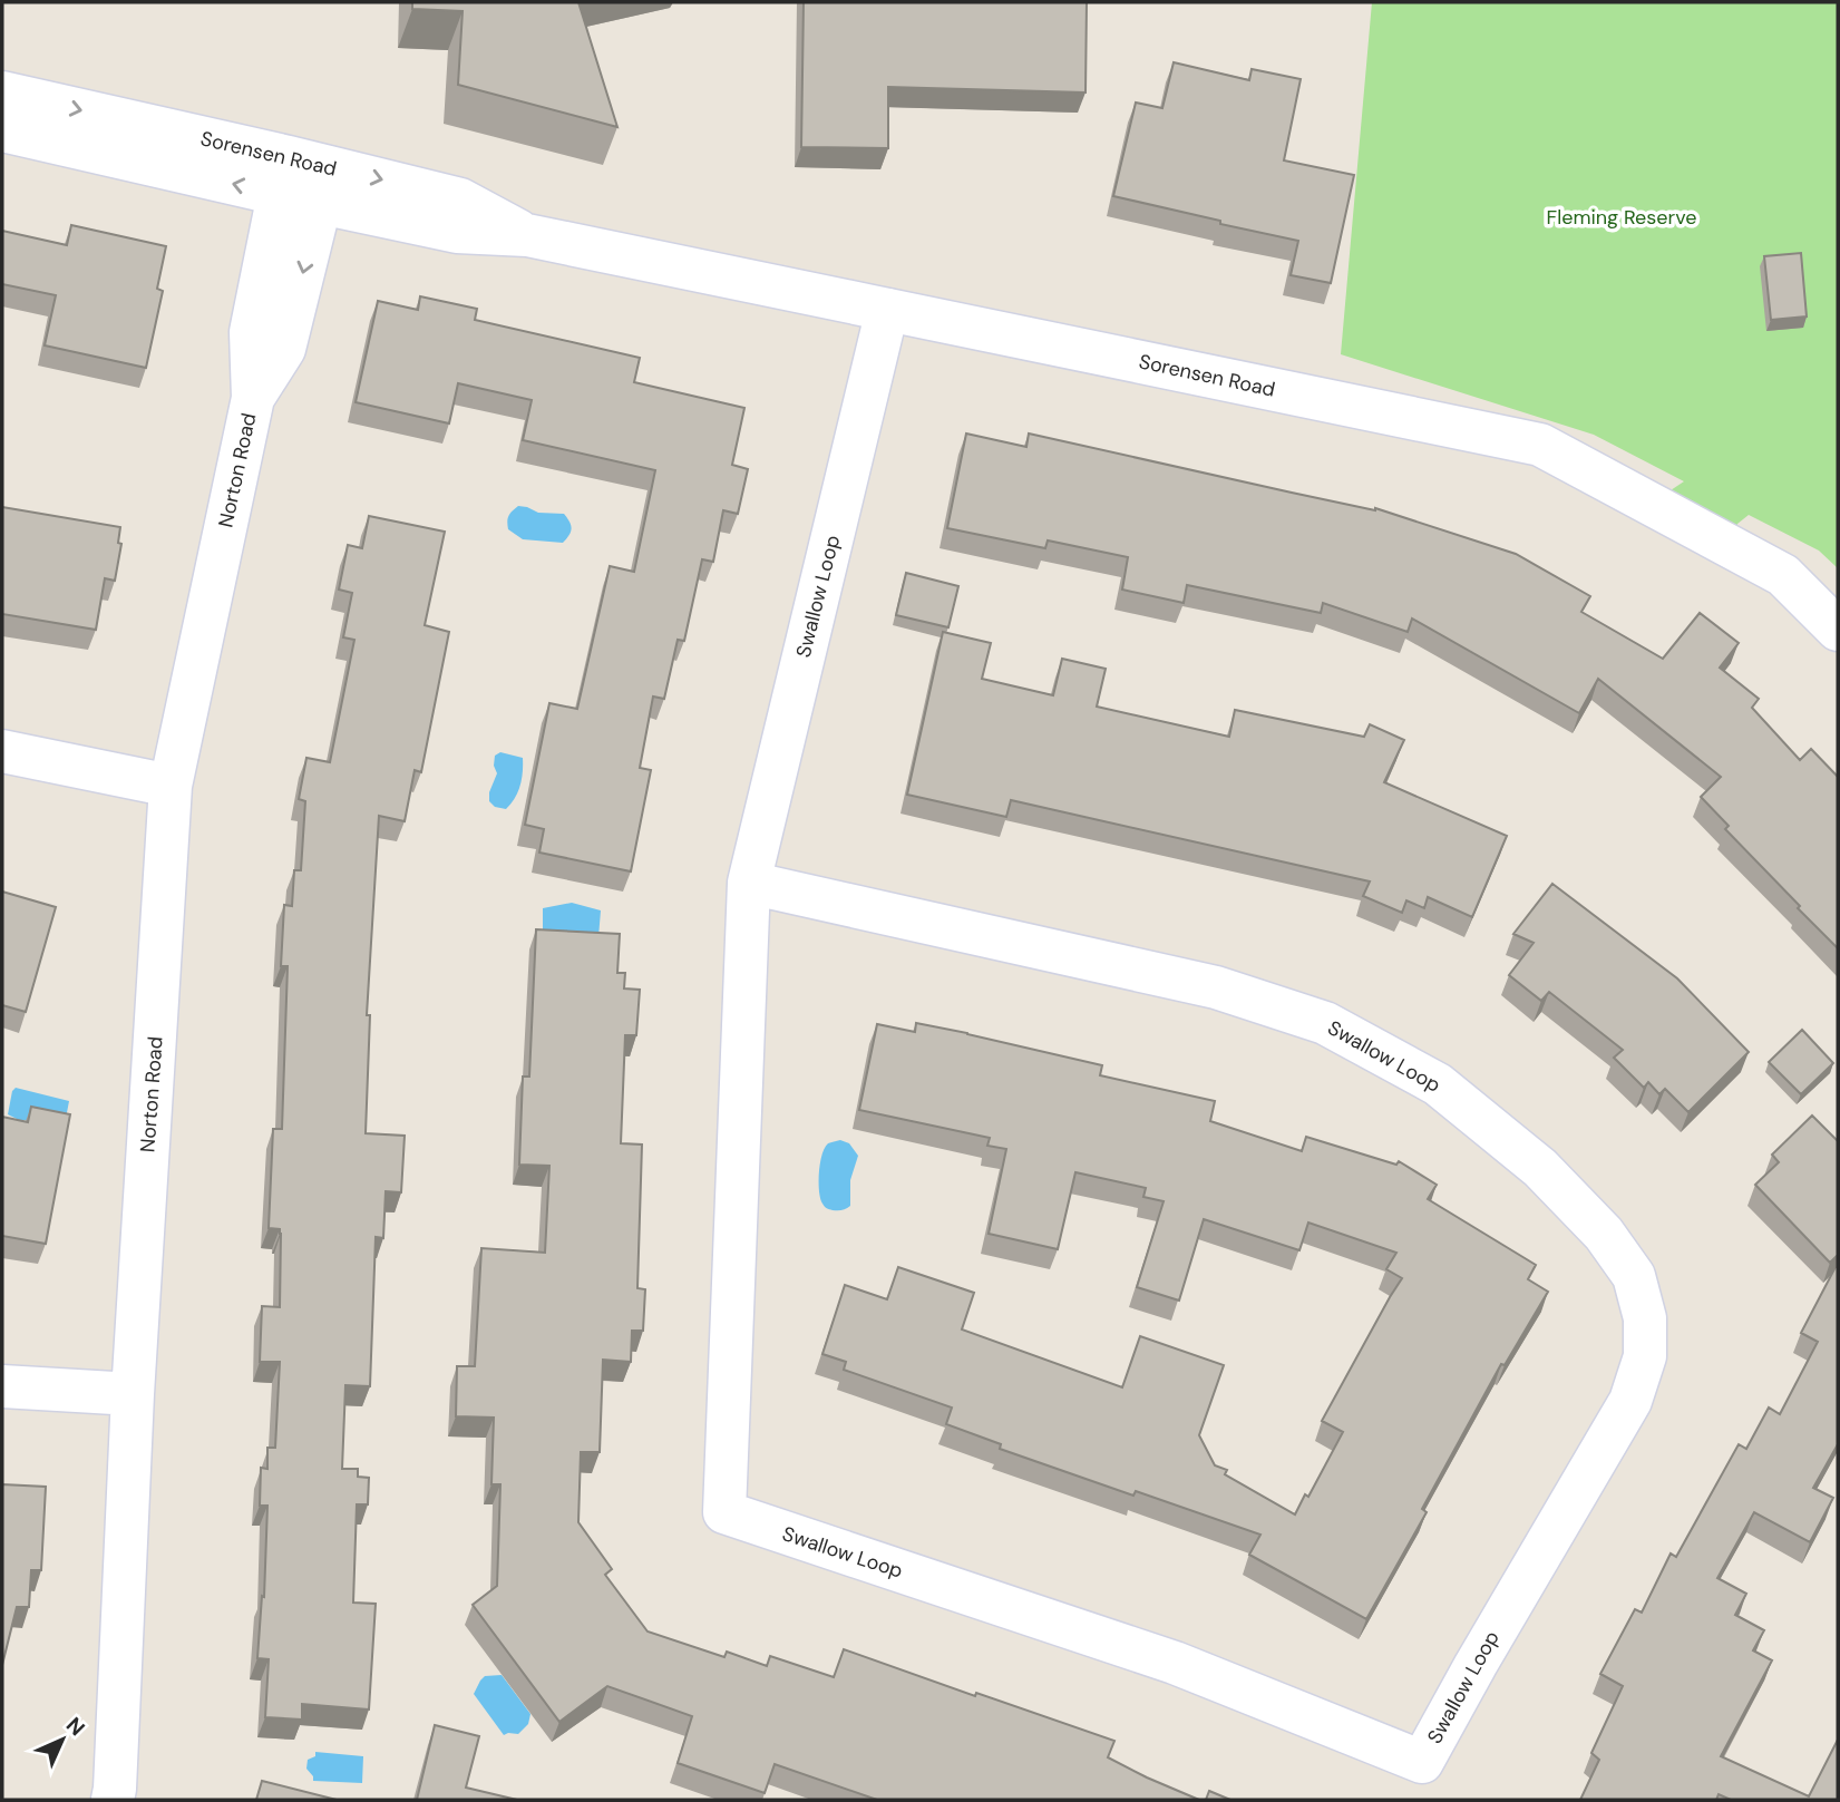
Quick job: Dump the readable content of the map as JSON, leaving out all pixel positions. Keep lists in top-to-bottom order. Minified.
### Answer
{"streets":{"street":["Sorensen Road","Norton Road","Swallow Loop"]},"crossings":[["Sorensen Road","Norton Road"],["Sorensen Road","Swallow Loop"]],"parks":["Fleming Reserve"],"north":"top right"}
